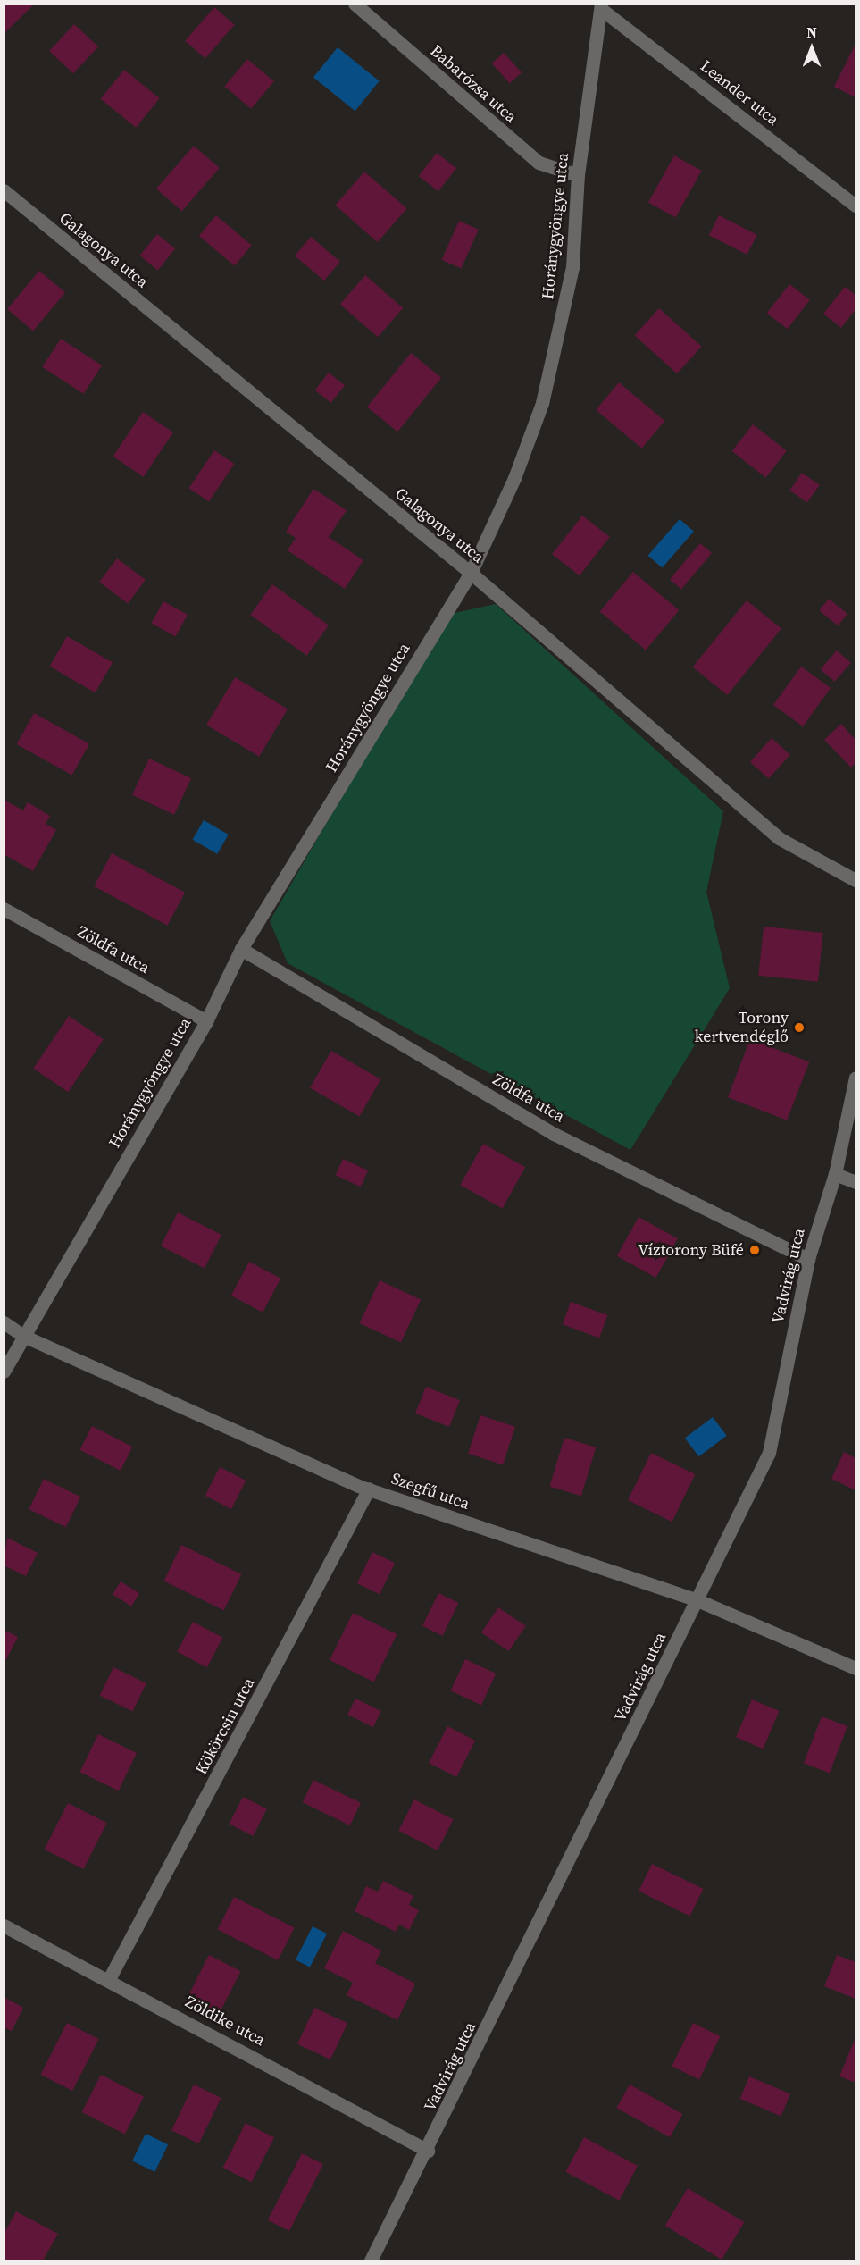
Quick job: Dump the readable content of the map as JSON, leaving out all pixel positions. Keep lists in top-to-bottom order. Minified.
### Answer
{"streets":{"street":["Babarózsa utca","Leander utca","Horánygyöngye utca","Galagonya utca","Zöldfa utca","Vadvirág utca","Szegfű utca","Kökörcsin utca","Zöldike utca"]},"crossings":[["Babarózsa utca","Horánygyöngye utca"],["Leander utca","Horánygyöngye utca"],["Horánygyöngye utca","Galagonya utca"],["Horánygyöngye utca","Zöldfa utca"],["Horánygyöngye utca","Szegfű utca"],["Zöldfa utca","Vadvirág utca"],["Vadvirág utca","Szegfű utca"],["Vadvirág utca","Zöldike utca"],["Szegfű utca","Kökörcsin utca"],["Kökörcsin utca","Zöldike utca"]],"places":["Torony kertvendéglő","Víztorony Büfé"],"north":"top"}
